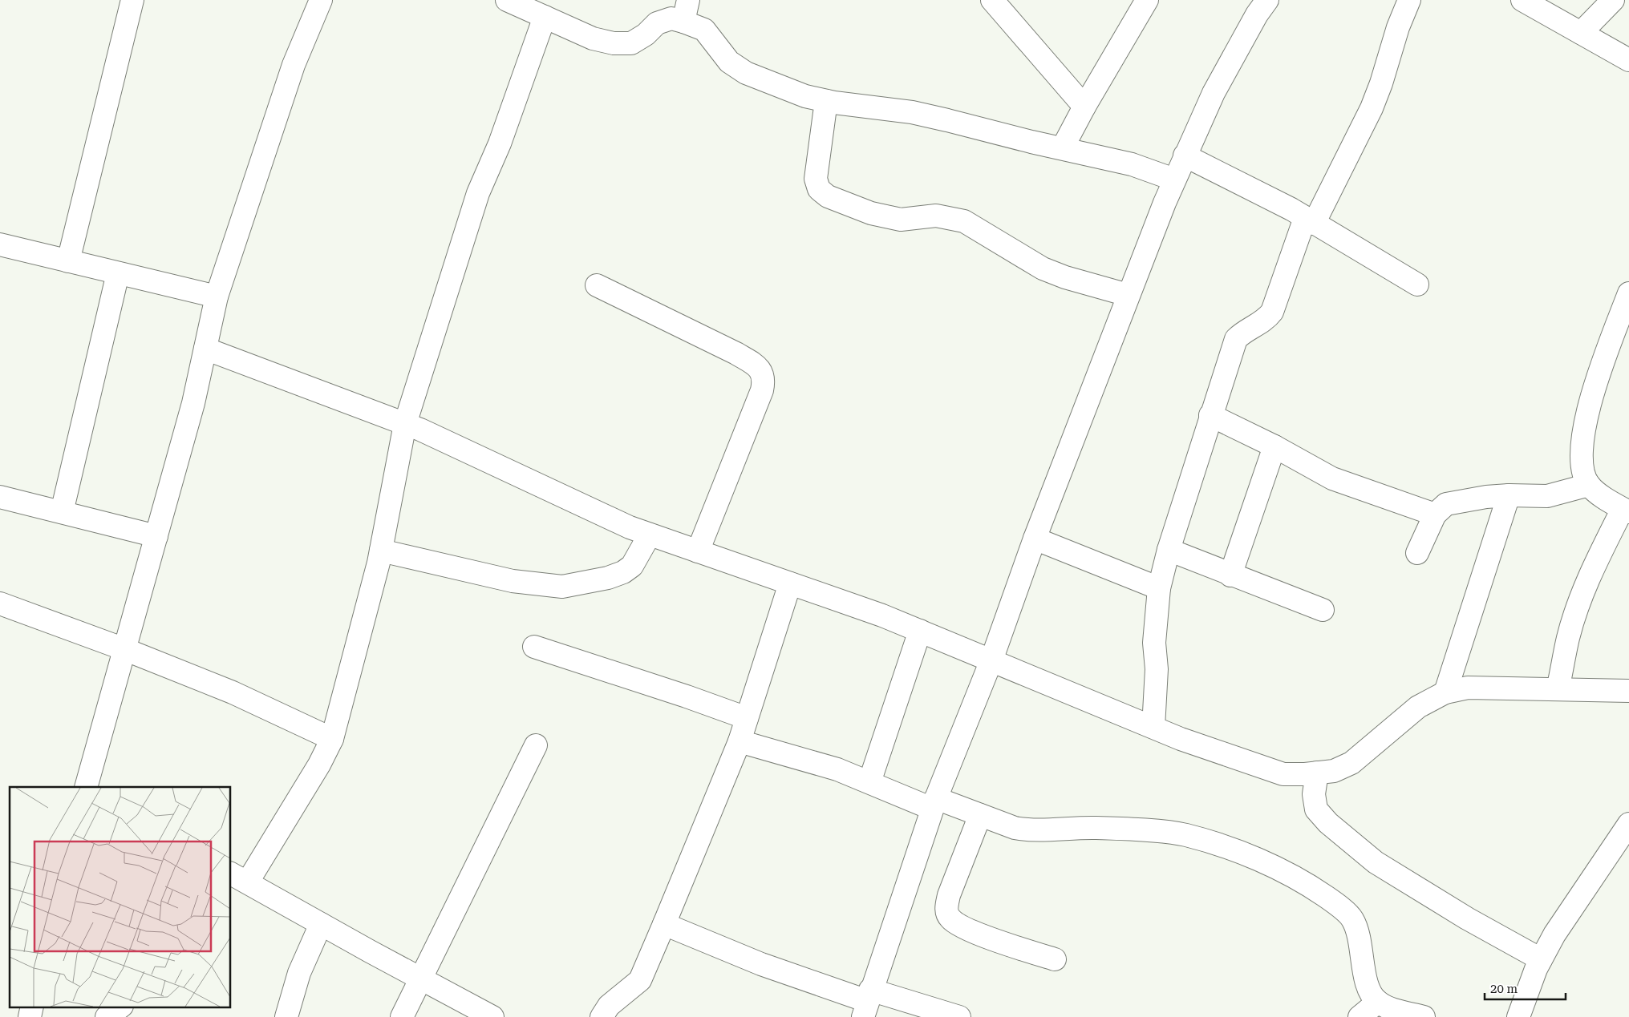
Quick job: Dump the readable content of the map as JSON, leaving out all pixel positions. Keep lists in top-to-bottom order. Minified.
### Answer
{"scale_bar":"20 m"}
